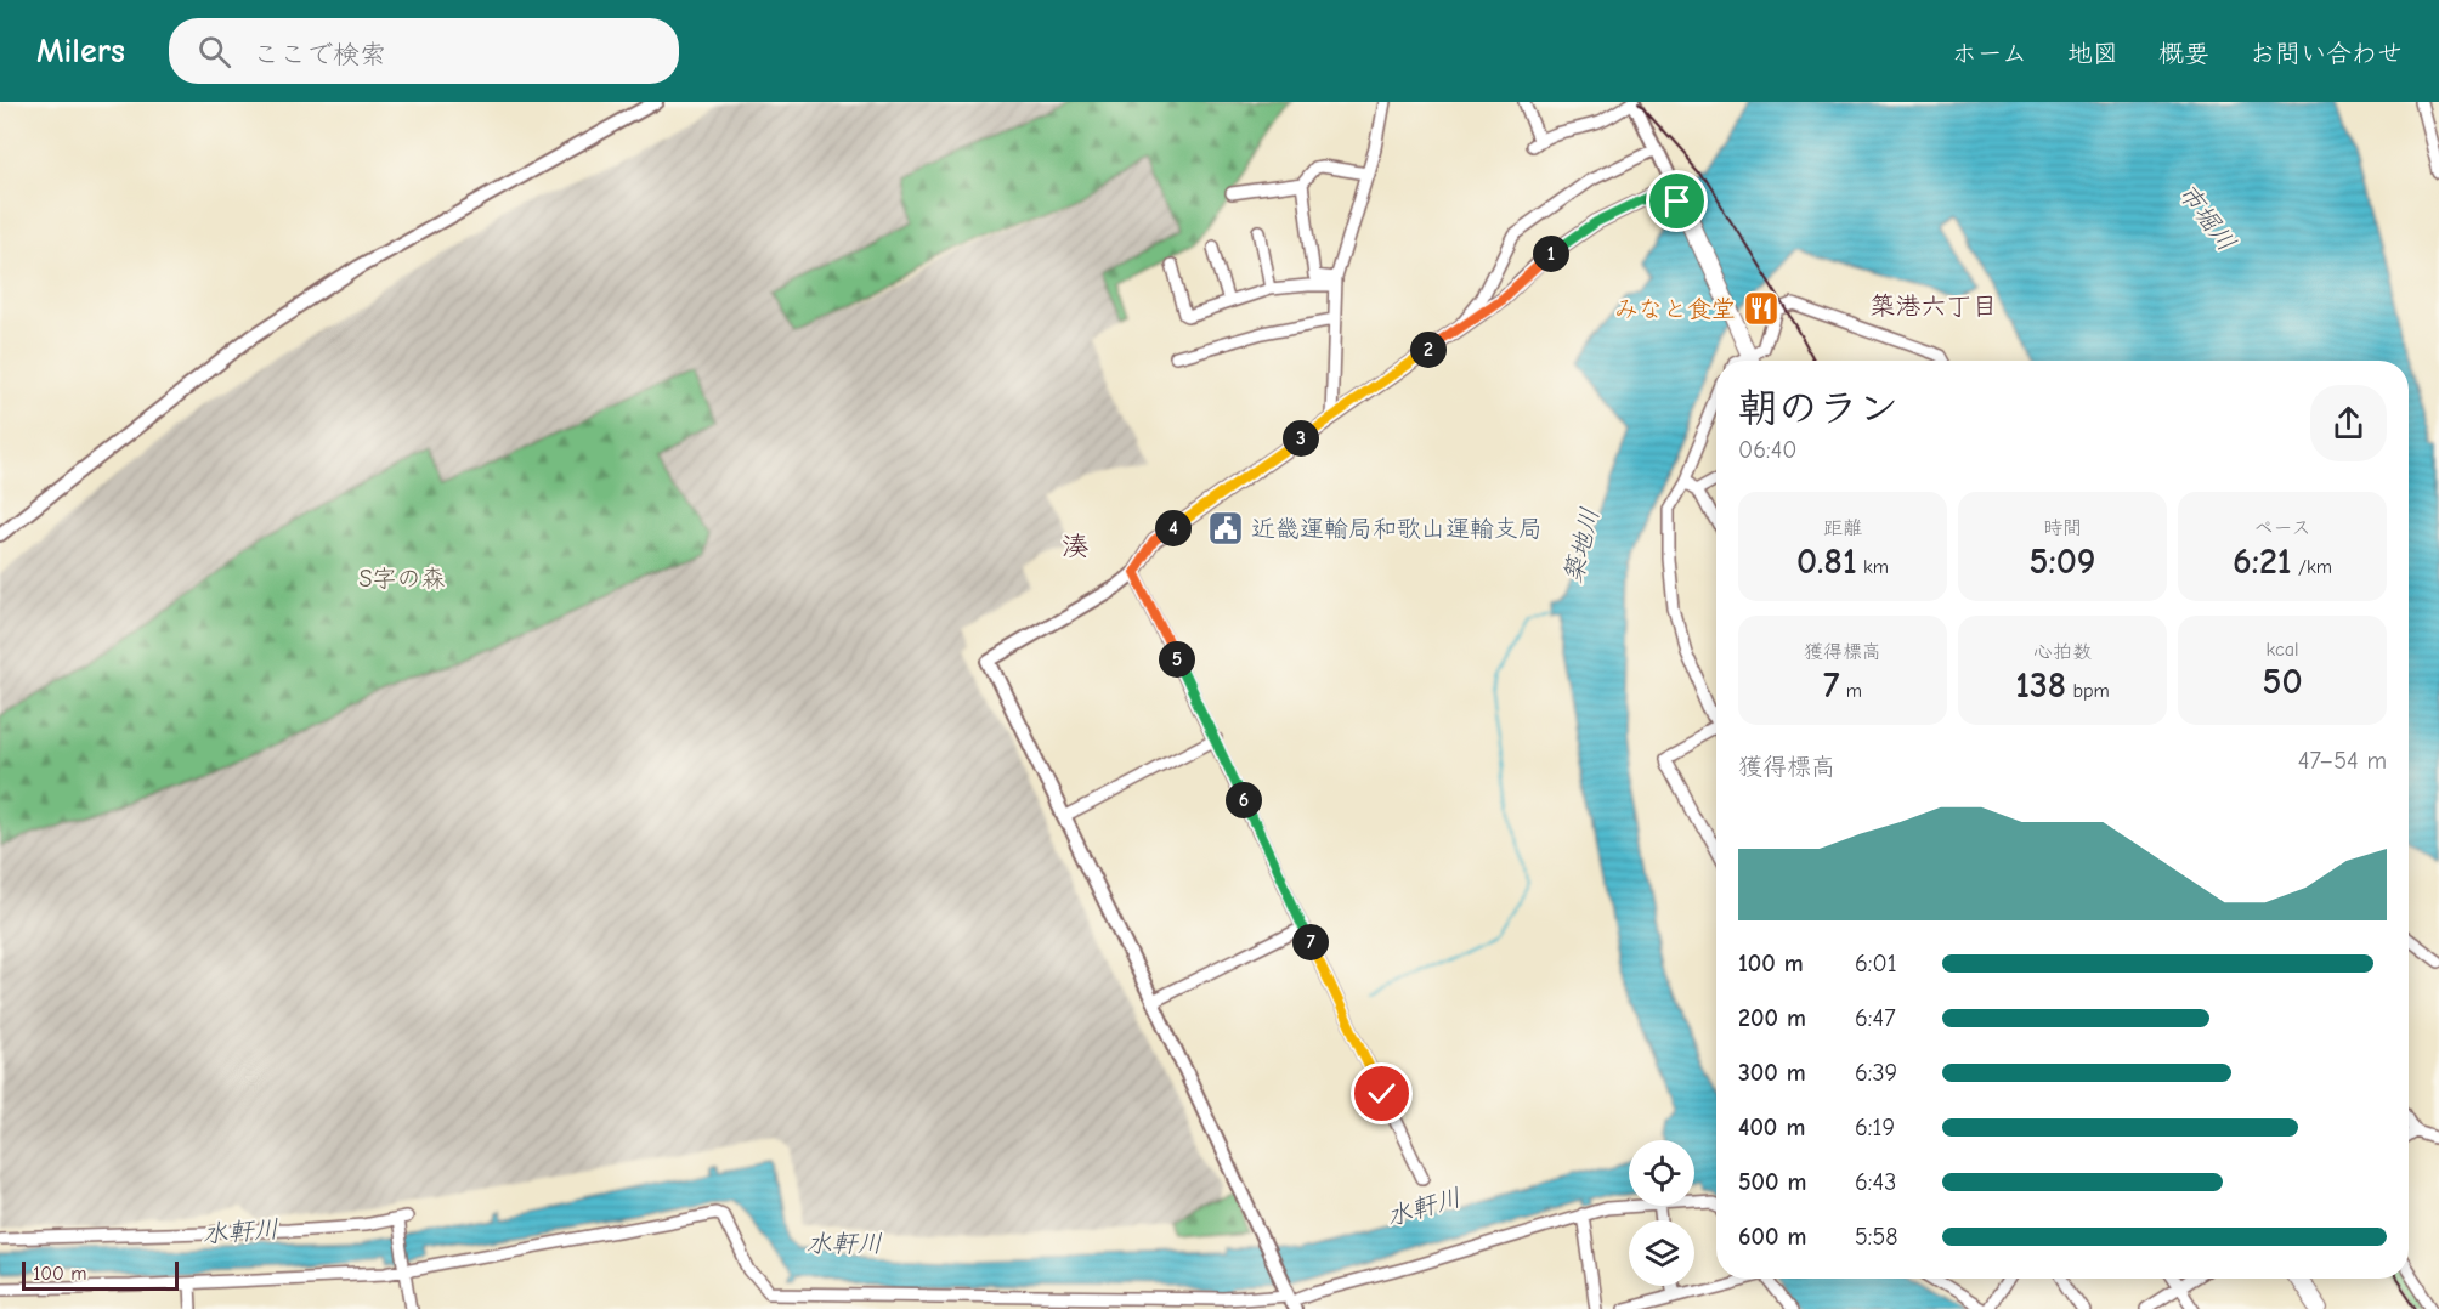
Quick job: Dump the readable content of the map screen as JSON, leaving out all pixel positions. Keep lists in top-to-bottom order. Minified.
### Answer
{"districts":["築港六丁目","湊"],"water":["市堀川","築地川","水軒川"],"parks":["S字の森"],"places":{"restaurant":["みなと食堂"],"public building":["近畿運輸局和歌山運輸支局"]},"scale_bar":"100 m","page":{"header":"Milers","search":"ここで検索","nav":["ホーム","地図","概要","お問い合わせ"],"pins":["1","2","3","4","5","6","7"],"heading":["朝のラン","06:40"],"stats":[["距離","0.81 km"],["時間","5:09"],["ペース","6:21 /km"],["獲得標高","7 m"],["心拍数","138 bpm"],["kcal","50"]],"chart":["獲得標高","47–54 m"],"list":[{"name":"100 m","note":"6:01"},{"name":"200 m","note":"6:47"},{"name":"300 m","note":"6:39"},{"name":"400 m","note":"6:19"},{"name":"500 m","note":"6:43"},{"name":"600 m","note":"5:58"}],"scale":"100 m"}}
